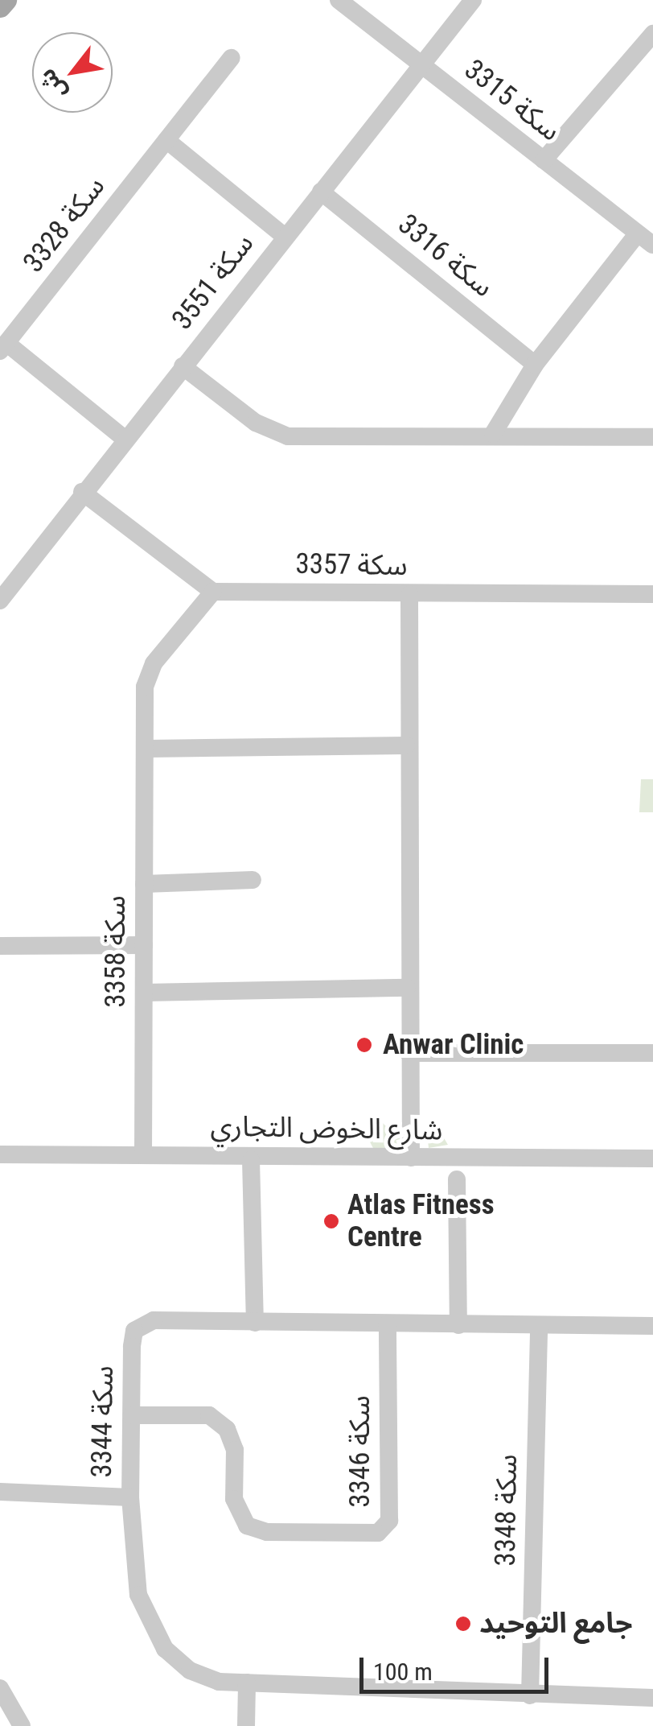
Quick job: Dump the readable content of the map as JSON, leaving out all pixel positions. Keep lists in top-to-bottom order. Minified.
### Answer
{"streets":{"street":["سكة 3315","سكة 3328","سكة 3316","سكة 3551","سكة 3357","سكة 3358","شارع الخوض التجاري","سكة 3344","سكة 3346","سكة 3348"]},"crossings":[["سكة 3315","سكة 3551"],["سكة 3328","سكة 3551"],["سكة 3316","سكة 3551"],["سكة 3357","سكة 3358"],["سكة 3358","شارع الخوض التجاري"],["سكة 3344","سكة 3346"],["سكة 3344","سكة 3348"]],"places":["Anwar Clinic","Atlas Fitness Centre","جامع التوحيد"],"scale_bar":"100 m","north":"bottom left"}
